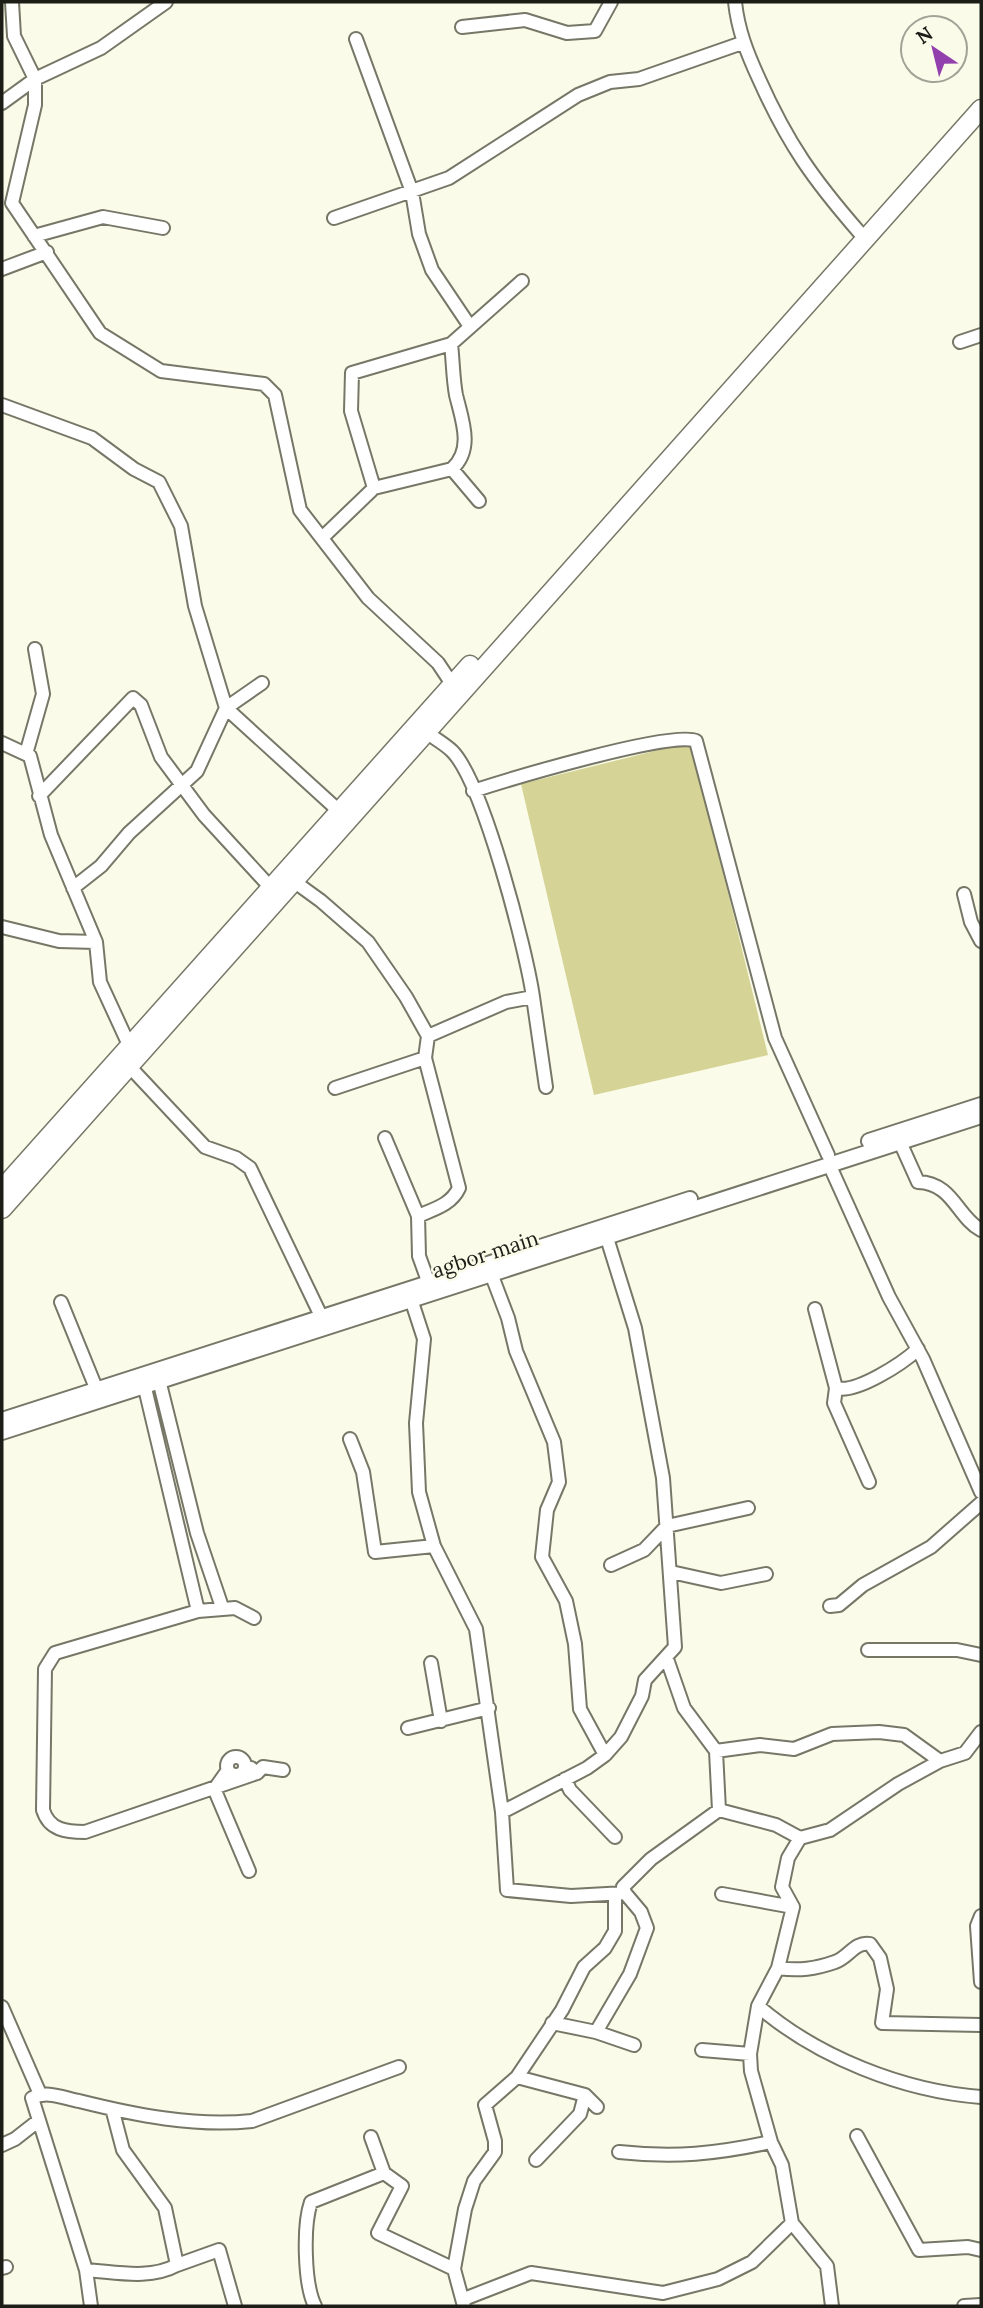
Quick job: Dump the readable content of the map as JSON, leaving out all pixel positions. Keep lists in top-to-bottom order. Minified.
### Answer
{"streets":{"main road":["agbor main"]},"north":"top left"}
